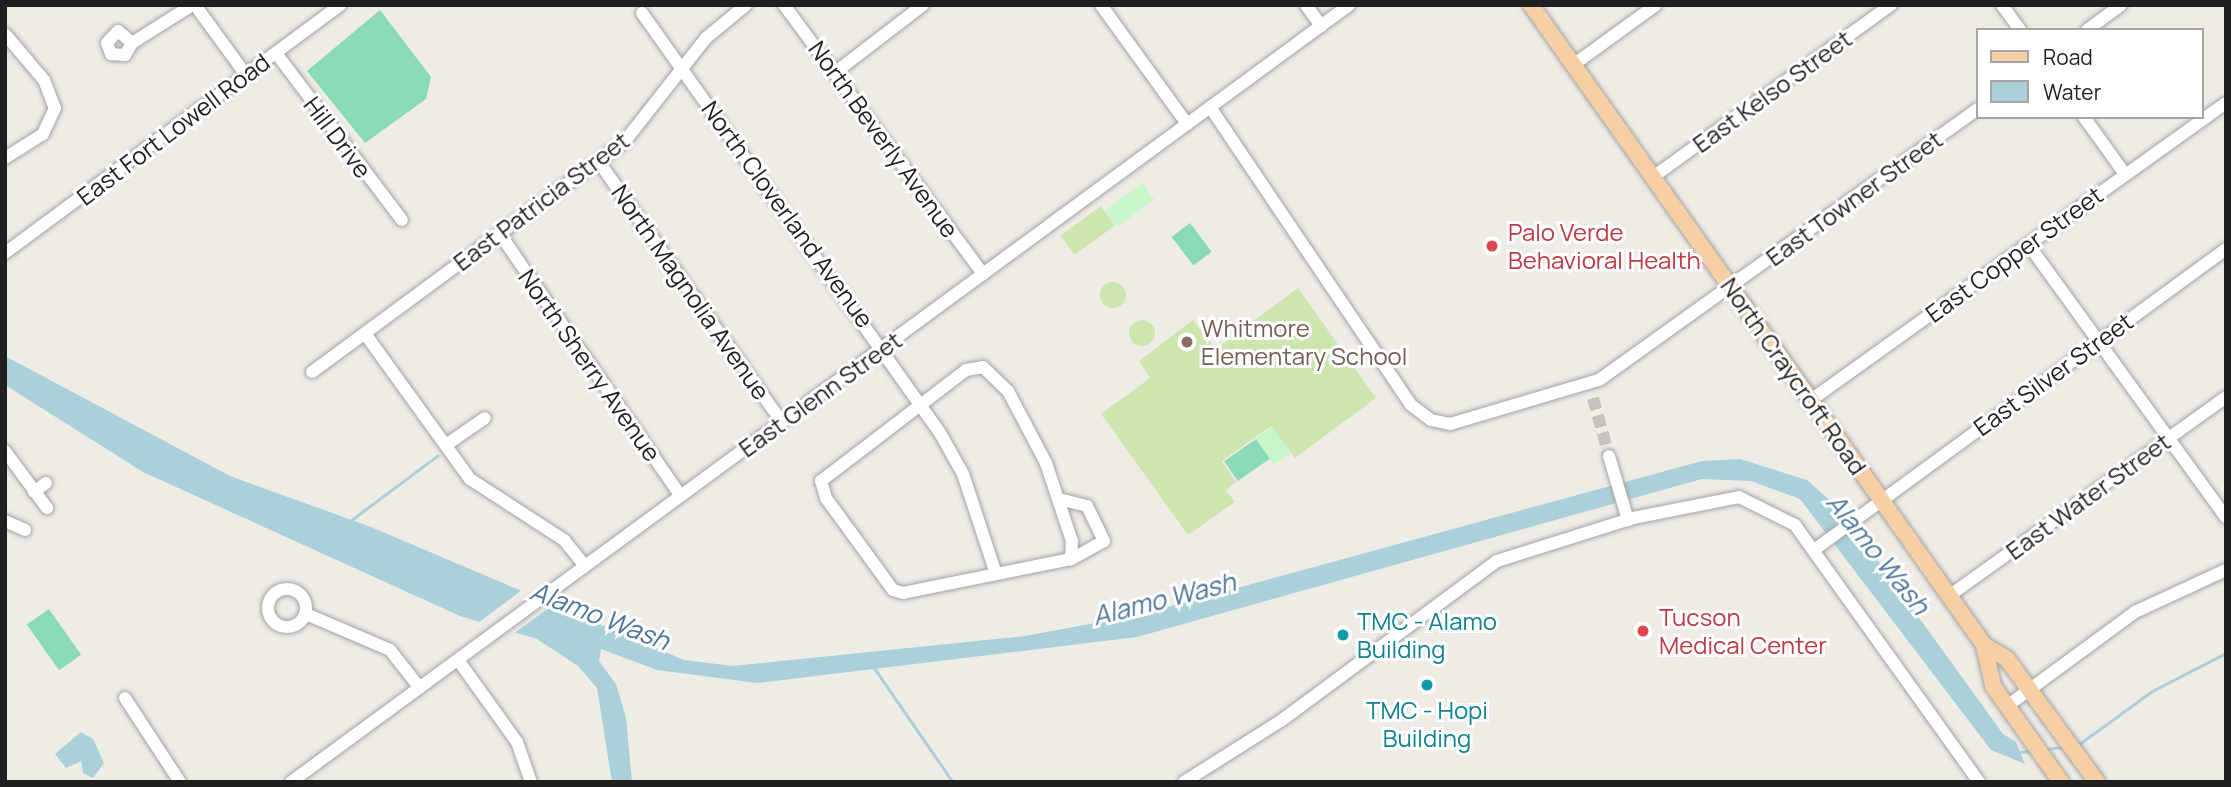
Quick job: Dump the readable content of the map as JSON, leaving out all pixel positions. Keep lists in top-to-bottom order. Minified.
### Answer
{"streets":{"main road":["North Craycroft Road"],"street":["East Kelso Street","East Fort Lowell Road","Hill Drive","North Beverly Avenue","East Towner Street","East Patricia Street","North Cloverland Avenue","East Copper Street","North Magnolia Avenue","North Sherry Avenue","East Silver Street","East Glenn Street","East Water Street"]},"crossings":[["East Kelso Street","North Craycroft Road"],["East Fort Lowell Road","Hill Drive"],["North Beverly Avenue","East Glenn Street"],["East Towner Street","North Craycroft Road"],["East Towner Street","East Glenn Street"],["East Patricia Street","North Cloverland Avenue"],["East Patricia Street","North Magnolia Avenue"],["East Patricia Street","North Sherry Avenue"],["North Cloverland Avenue","East Glenn Street"],["East Copper Street","North Craycroft Road"],["North Magnolia Avenue","East Glenn Street"],["North Sherry Avenue","East Glenn Street"],["East Silver Street","North Craycroft Road"],["North Craycroft Road","East Water Street"]],"water":["Alamo Wash"],"places":["Palo Verde Behavioral Health","Whitmore Elementary School","Tucson Medical Center","TMC - Alamo Building","TMC - Hopi Building"],"legend":["Road","Water"]}
